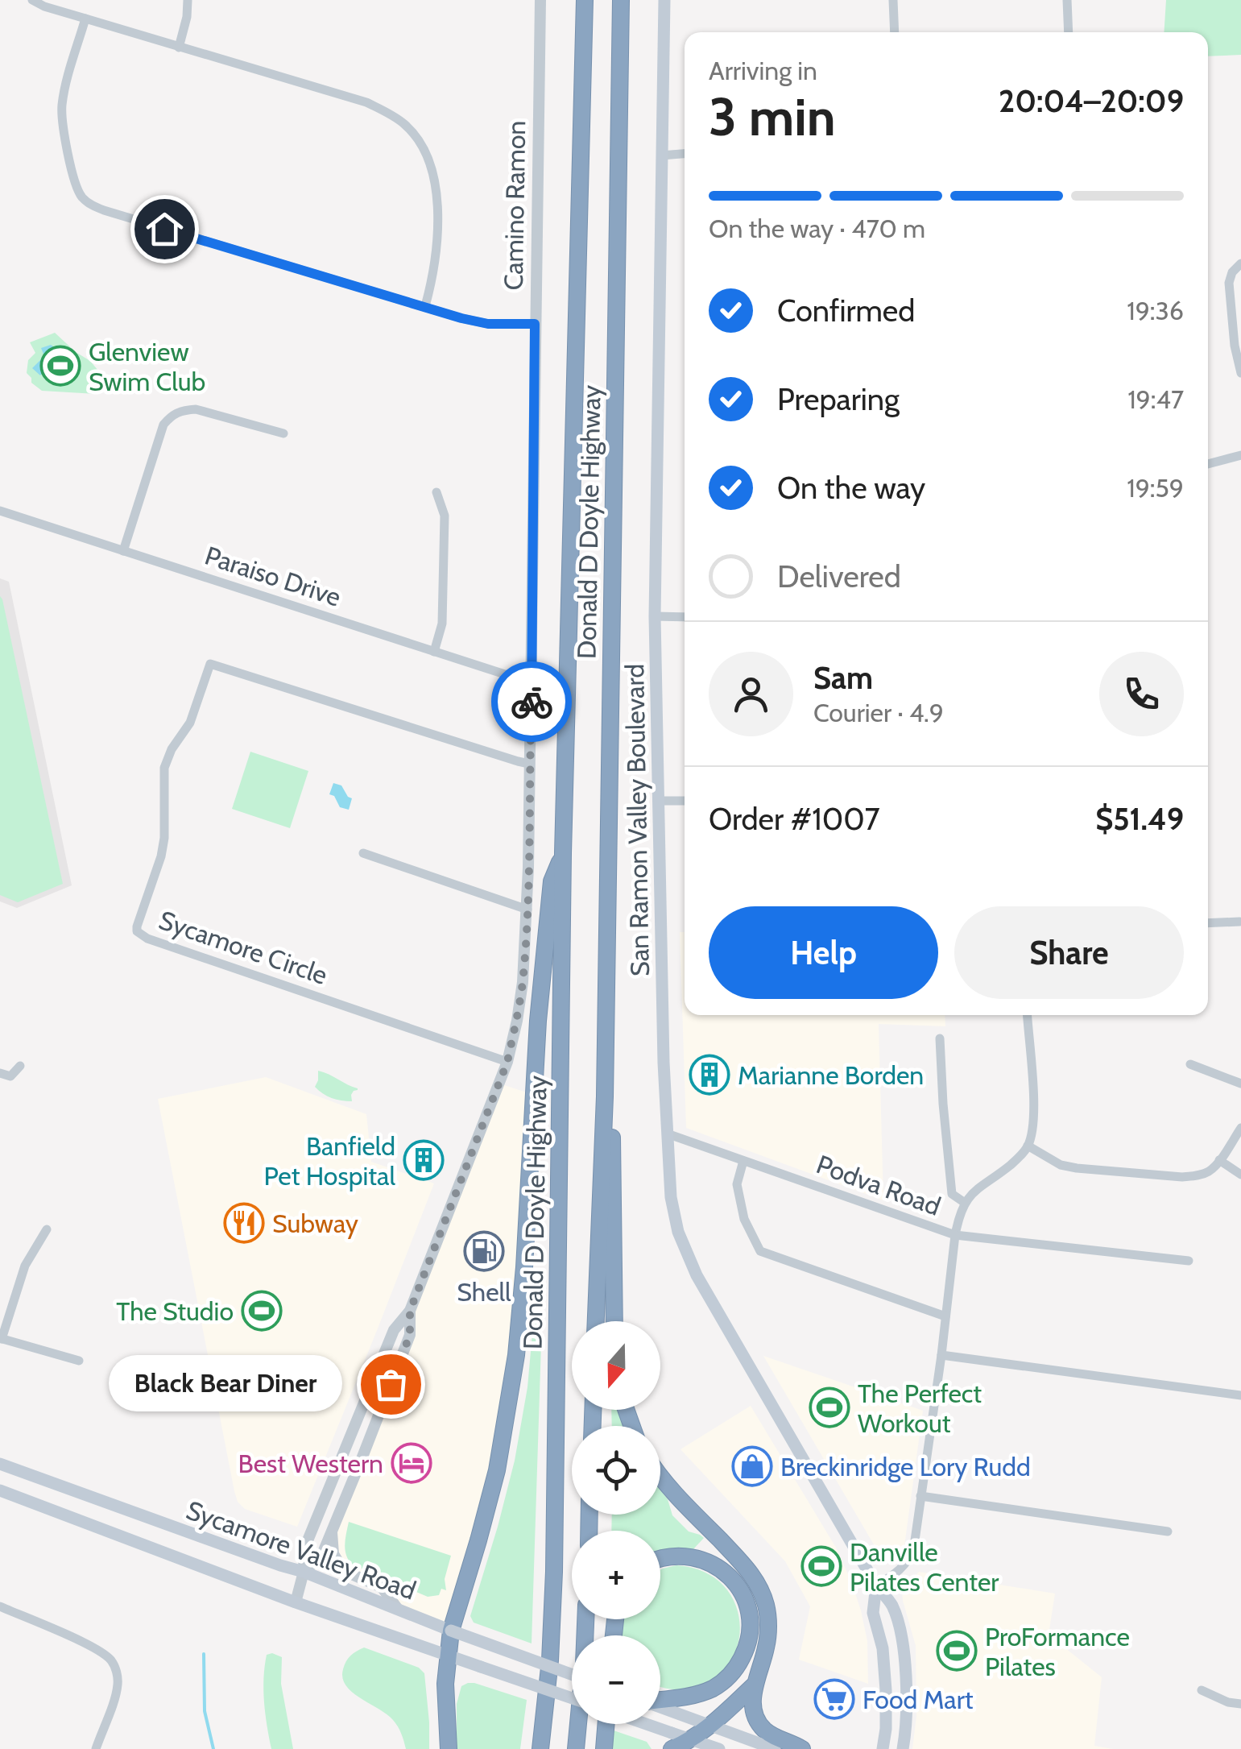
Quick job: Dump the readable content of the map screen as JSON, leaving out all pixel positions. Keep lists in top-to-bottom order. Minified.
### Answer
{"streets":{"highway":["Donald D Doyle Highway"],"main road":["San Ramon Valley Boulevard","Sycamore Valley Road"],"street":["Camino Ramon","Paraiso Drive","Sycamore Circle","Podva Road"]},"crossings":[["Camino Ramon","Paraiso Drive"],["Camino Ramon","Sycamore Circle"],["Camino Ramon","Sycamore Valley Road"],["San Ramon Valley Boulevard","Podva Road"]],"places":{"sports":["Glenview Swim Club","The Studio","The Perfect Workout","Danville Pilates Center","ProFormance Pilates"],"building":["Marianne Borden","Banfield Pet Hospital"],"restaurant":["Subway"],"fuel station":["Shell"],"other":["Black Bear Diner"],"hotel":["Best Western"],"shop":["Breckinridge Lory Rudd"],"supermarket":["Food Mart"]},"north":"bottom","page":{"heading":["3 min","Arriving in","20:04–20:09"],"panel":["Sam","Courier · 4.9","Order #1007","$51.49"],"bar":"On the way · 470 m","list":[["Confirmed","19:36"],["Preparing","19:47"],["On the way","19:59"],"Delivered"],"buttons":["Help","Share"],"map_buttons":["+","−"],"bubble":"Black Bear Diner"}}
